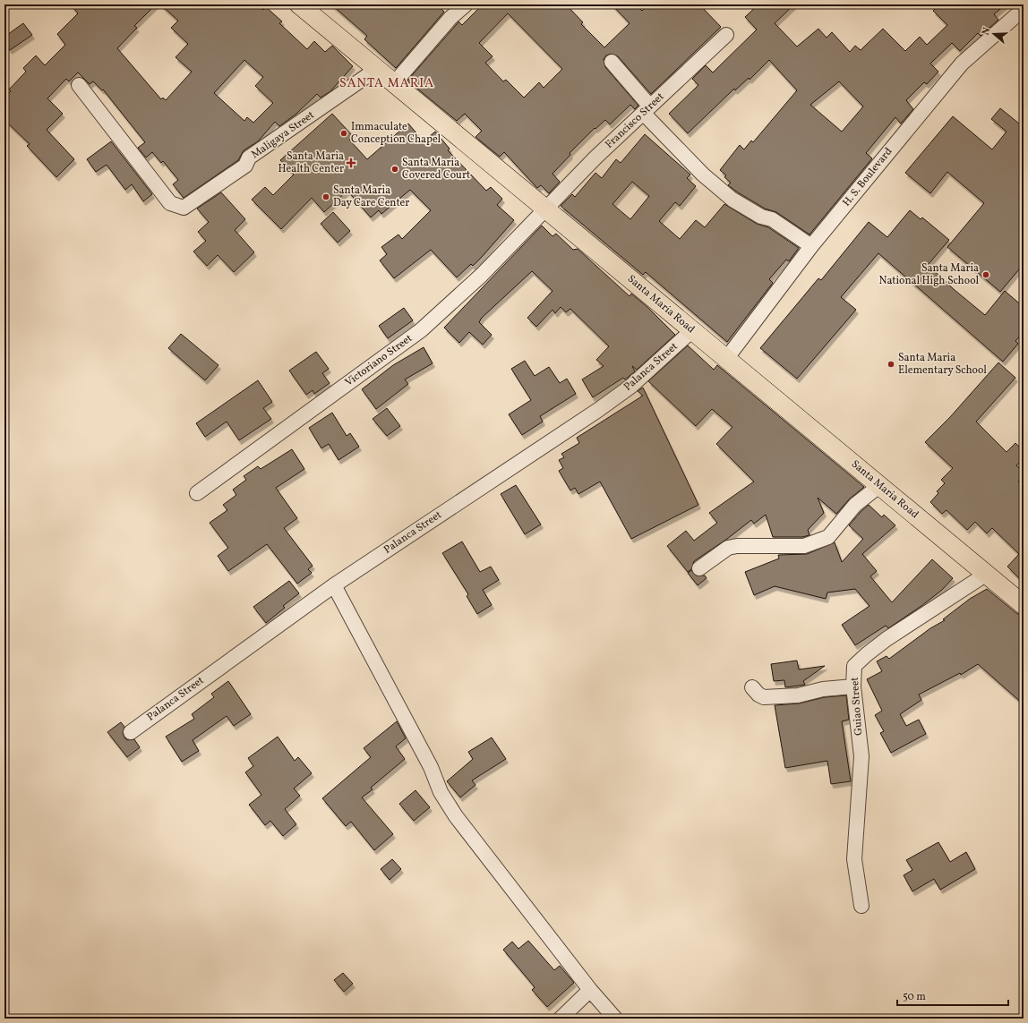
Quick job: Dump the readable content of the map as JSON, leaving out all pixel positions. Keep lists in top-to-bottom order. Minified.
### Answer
{"streets":{"main road":["Santa Maria Road"],"street":["Francisco Street","Maligaya Street","H. S. Boulevard","Victoriano Street","Palanca Street","Guiao Street"]},"crossings":[["Francisco Street","Santa Maria Road"],["Francisco Street","Victoriano Street"],["Maligaya Street","Santa Maria Road"],["H. S. Boulevard","Santa Maria Road"],["Santa Maria Road","Victoriano Street"],["Santa Maria Road","Palanca Street"],["Santa Maria Road","Guiao Street"]],"districts":["SANTA MARIA"],"places":{"other":["Immaculate Conception Chapel","Santa Maria Covered Court","Santa Maria Day Care Center","Santa Maria National High School","Santa Maria Elementary School"],"health":["Santa Maria Health Center"]},"scale_bar":"50 m","north":"left"}
